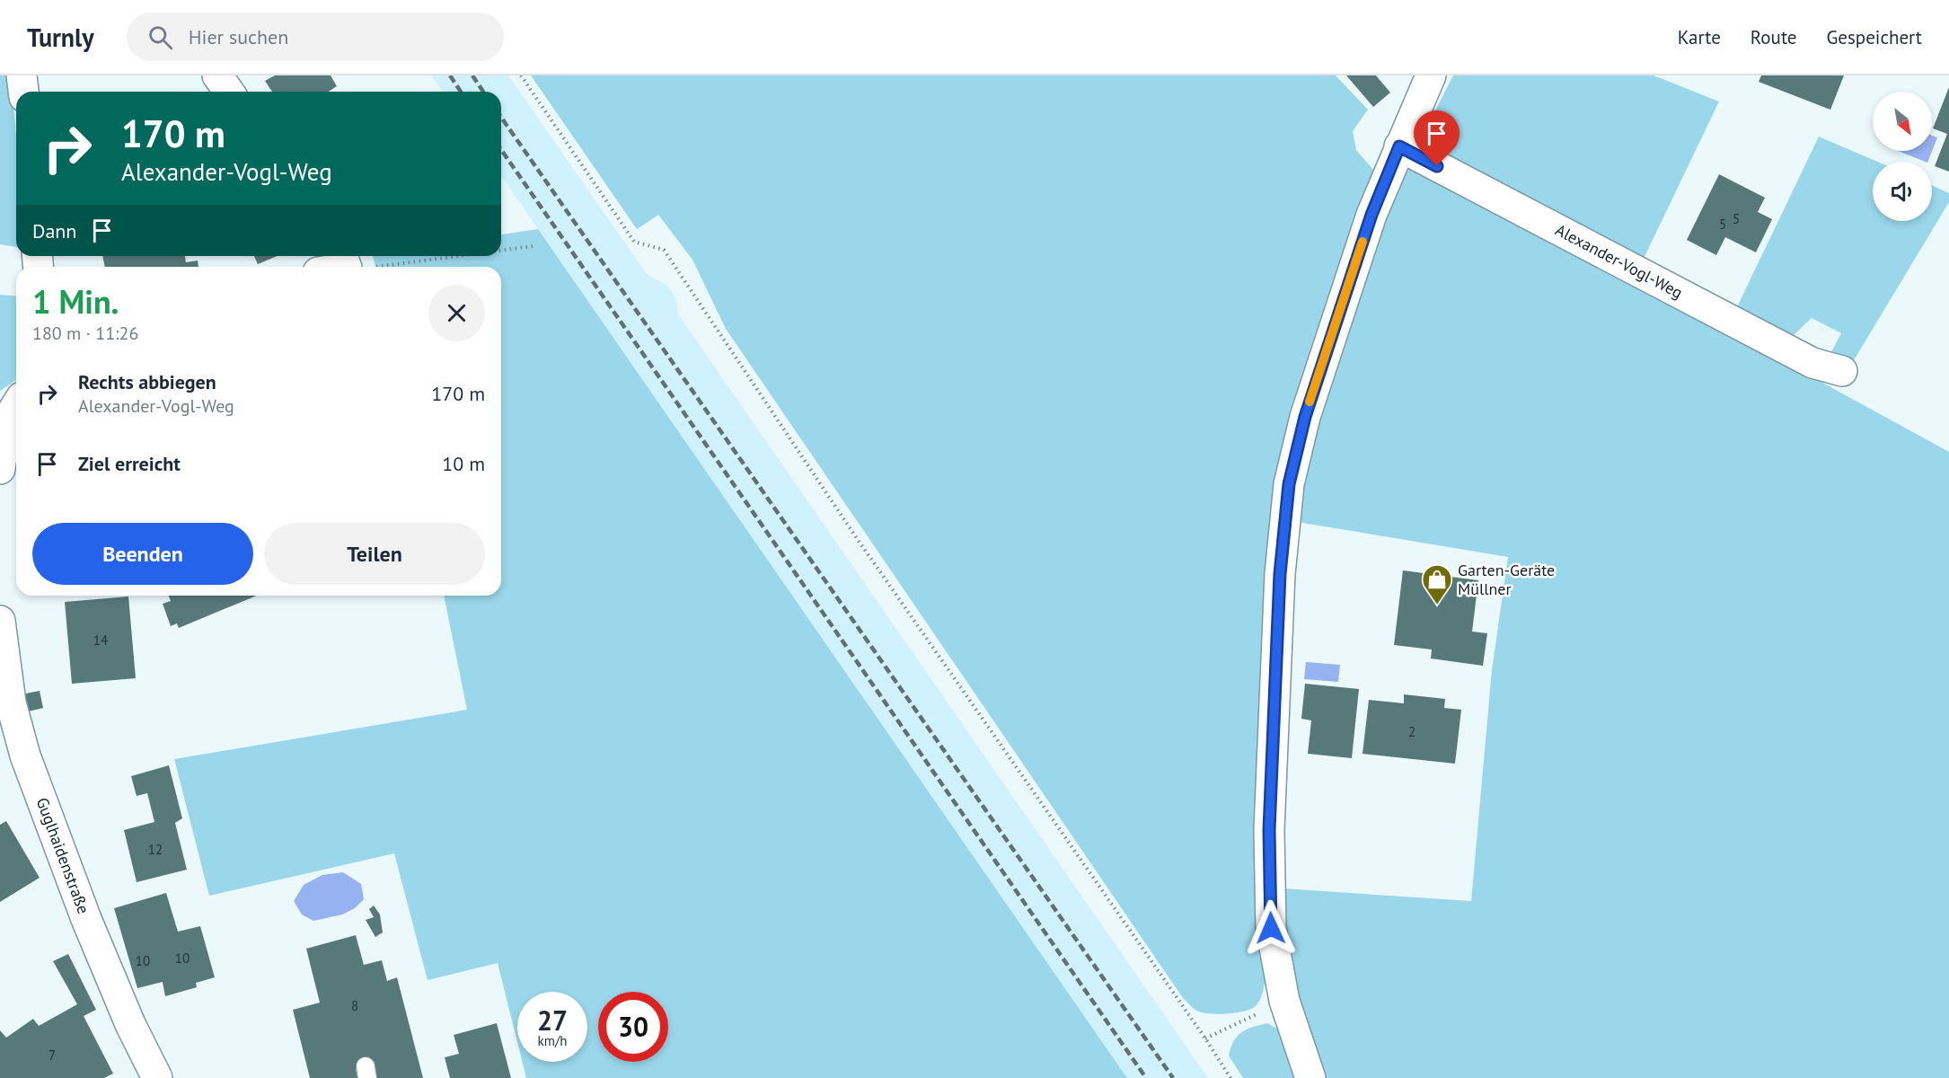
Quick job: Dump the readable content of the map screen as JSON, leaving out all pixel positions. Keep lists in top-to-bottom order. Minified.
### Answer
{"streets":{"street":["Alexander-Vogl-Weg","Guglhaidenstraße"]},"places":{"shop":["Garten-Geräte Müllner"]},"house_numbers":["5","5","14","2","12","10","10","8","7"],"north":"bottom right","page":{"header":"Turnly","search":"Hier suchen","nav":["Karte","Route","Gespeichert"],"turn":["170 m","Alexander-Vogl-Weg"],"then":"Dann","heading":["1 Min.","180 m · 11:26"],"list":[{"name":"Rechts abbiegen","note":"Alexander-Vogl-Weg","value":"170 m"},{"name":"Ziel erreicht","value":"10 m"}],"buttons":["Beenden","Teilen"],"speed":"27 km/h","limit":"30"}}
